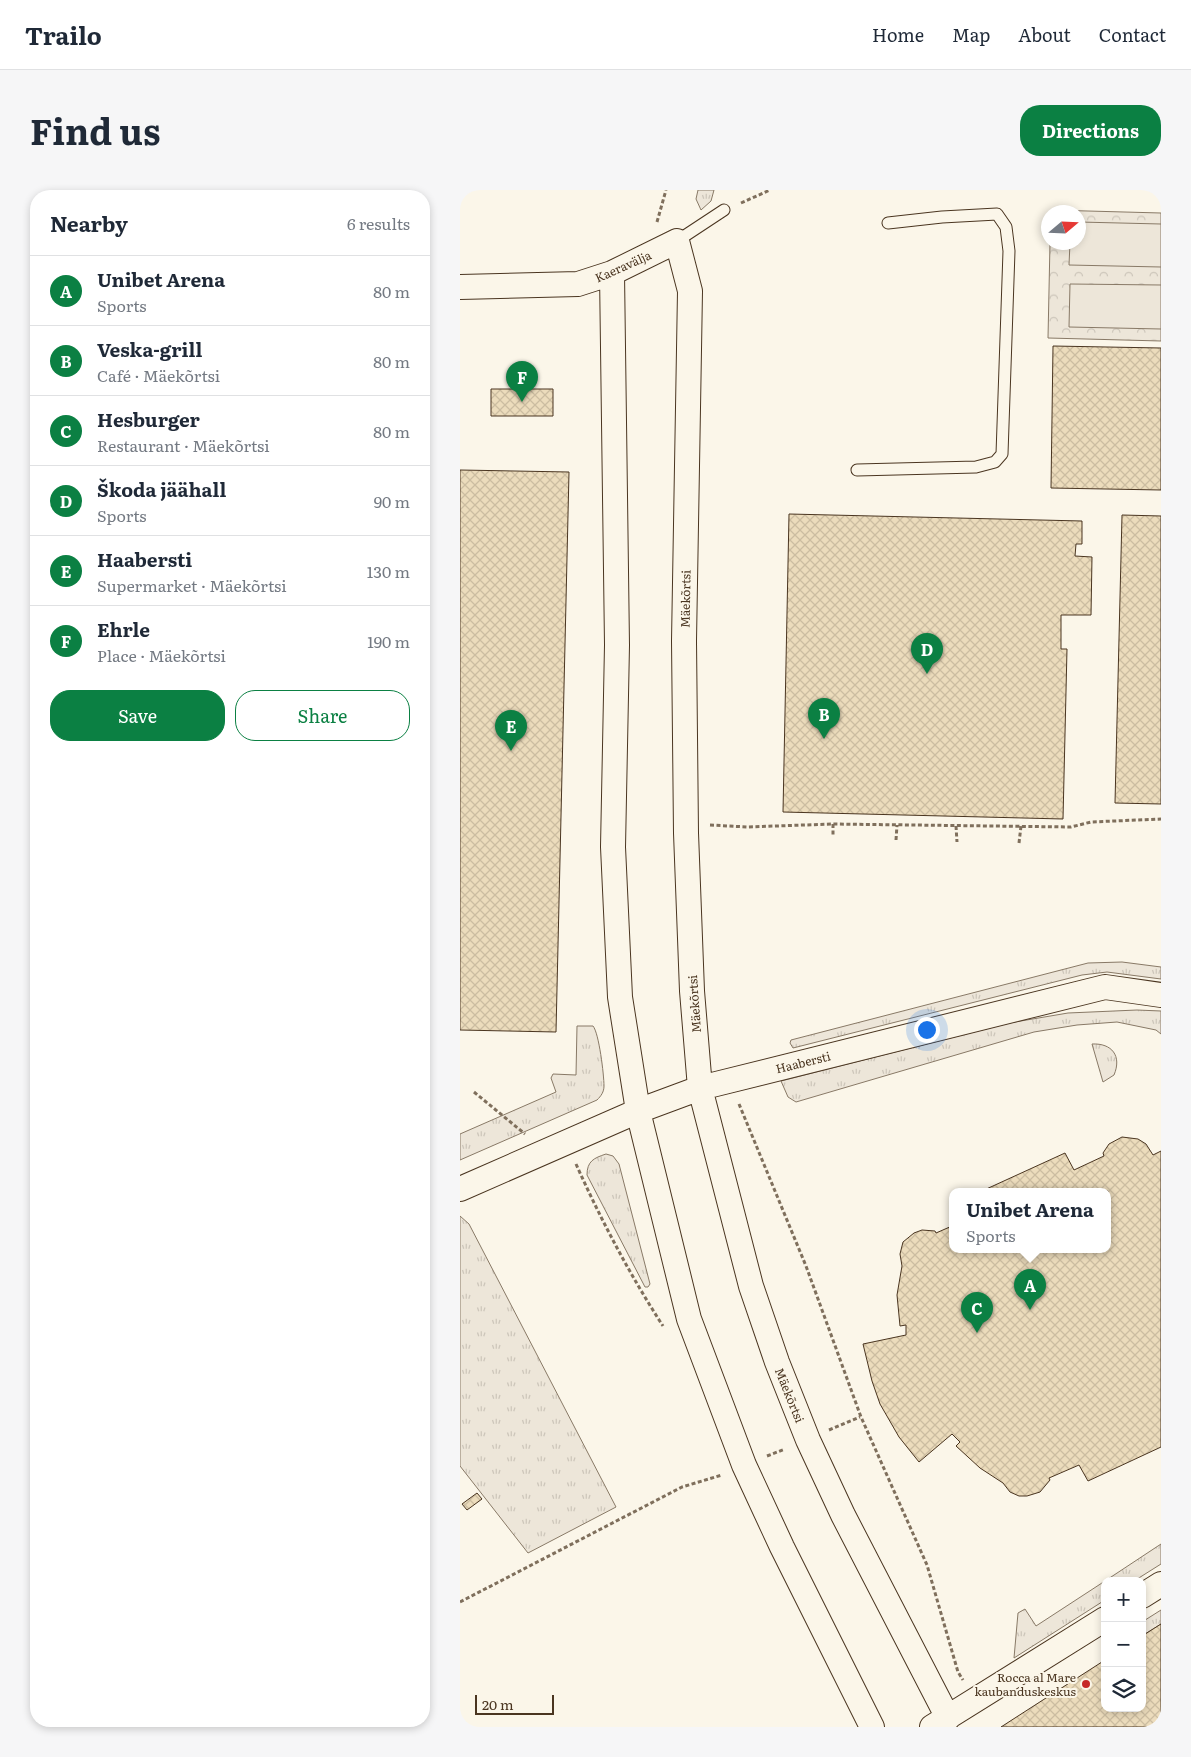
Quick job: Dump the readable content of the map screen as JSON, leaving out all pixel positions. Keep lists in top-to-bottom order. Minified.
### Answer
{"streets":{"street":["Kaeravälja","Mäekõrtsi","Haabersti"]},"crossings":[["Kaeravälja","Mäekõrtsi"],["Mäekõrtsi","Haabersti"]],"places":["Rocca al Mare kaubanduskeskus"],"scale_bar":"20 m","north":"right","page":{"header":"Trailo","nav":["Home","Map","About","Contact"],"title":"Find us","buttons":["Directions",["Save","Share"]],"heading":["Nearby","6 results"],"list":[{"mark":"A","name":"Unibet Arena","note":"Sports","value":"80 m"},{"mark":"B","name":"Veska-grill","note":"Café · Mäekõrtsi","value":"80 m"},{"mark":"C","name":"Hesburger","note":"Restaurant · Mäekõrtsi","value":"80 m"},{"mark":"D","name":"Škoda jäähall","note":"Sports","value":"90 m"},{"mark":"E","name":"Haabersti","note":"Supermarket · Mäekõrtsi","value":"130 m"},{"mark":"F","name":"Ehrle","note":"Place · Mäekõrtsi","value":"190 m"}],"pins":["F","D","B","E","A","C"],"popup":["Unibet Arena","Sports"],"map_buttons":["+","−"],"scale":"20 m"}}
